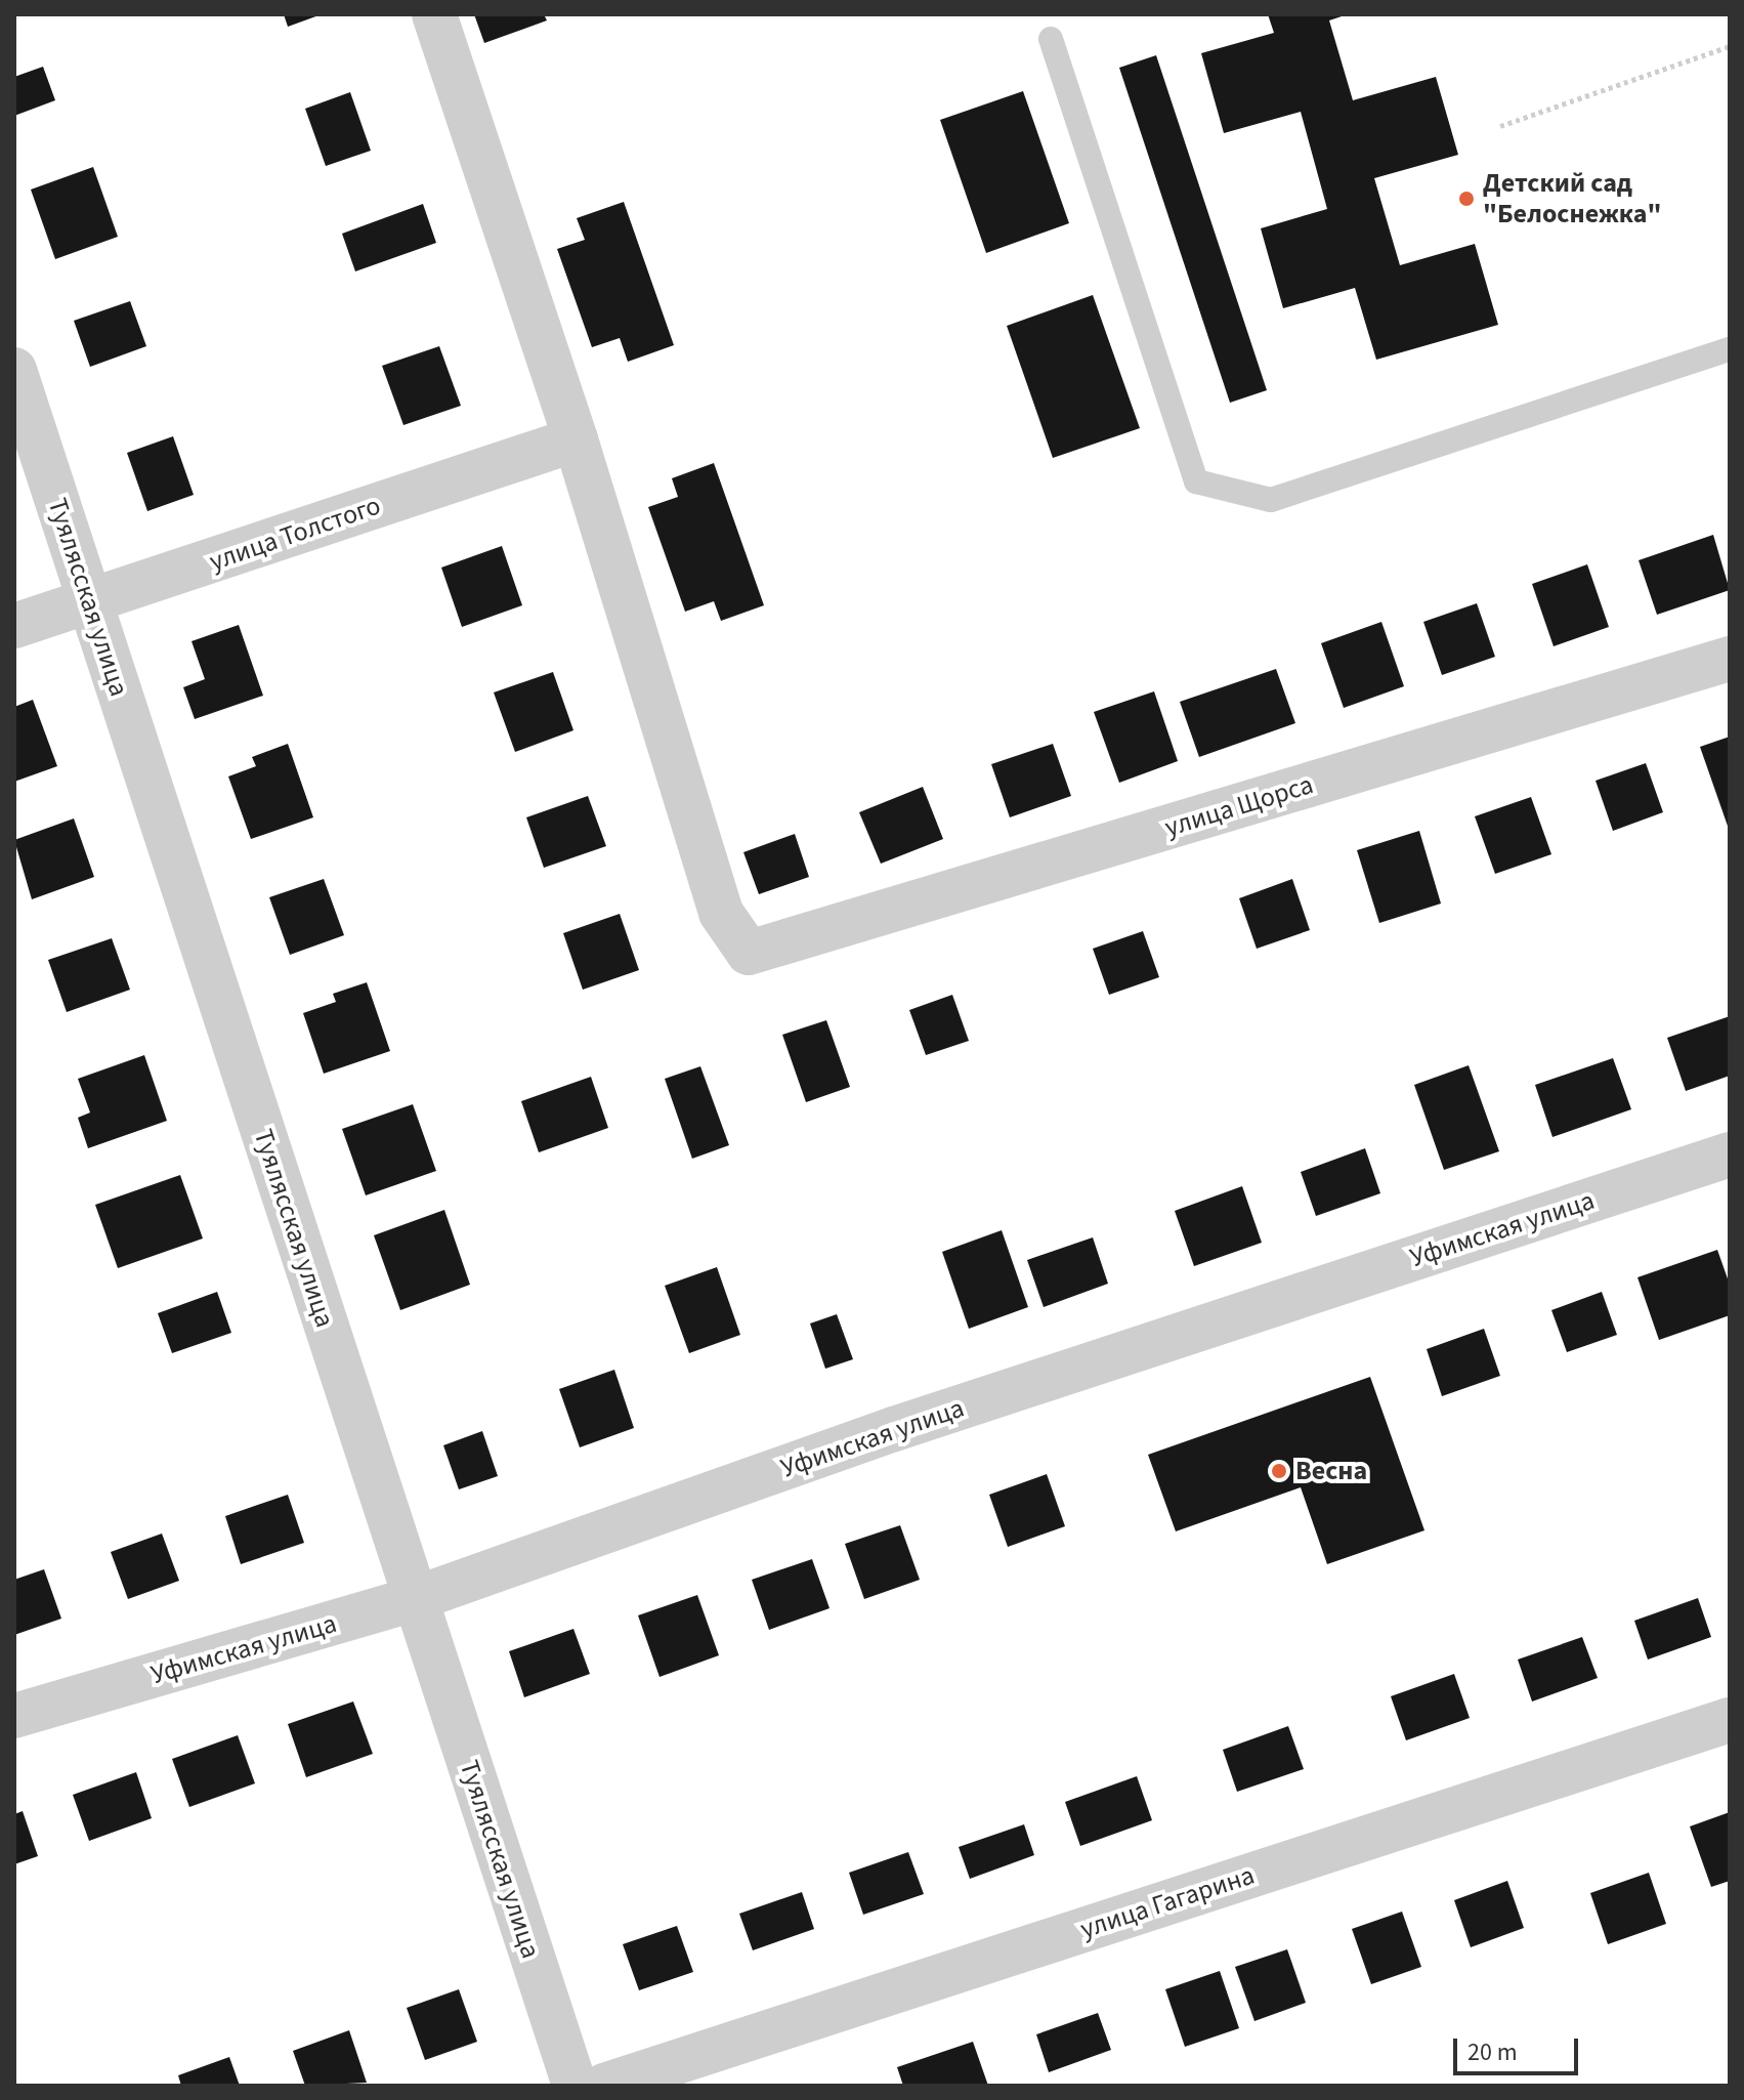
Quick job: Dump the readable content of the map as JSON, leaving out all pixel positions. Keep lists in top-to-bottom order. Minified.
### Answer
{"streets":{"street":["улица Толстого","Туялясская улица","улица Щорса","Уфимская улица","улица Гагарина"]},"crossings":[["улица Толстого","Туялясская улица"],["улица Толстого","улица Щорса"],["Туялясская улица","Уфимская улица"]],"places":["Детский сад \"Белоснежка\"","Весна"],"scale_bar":"20 m"}
